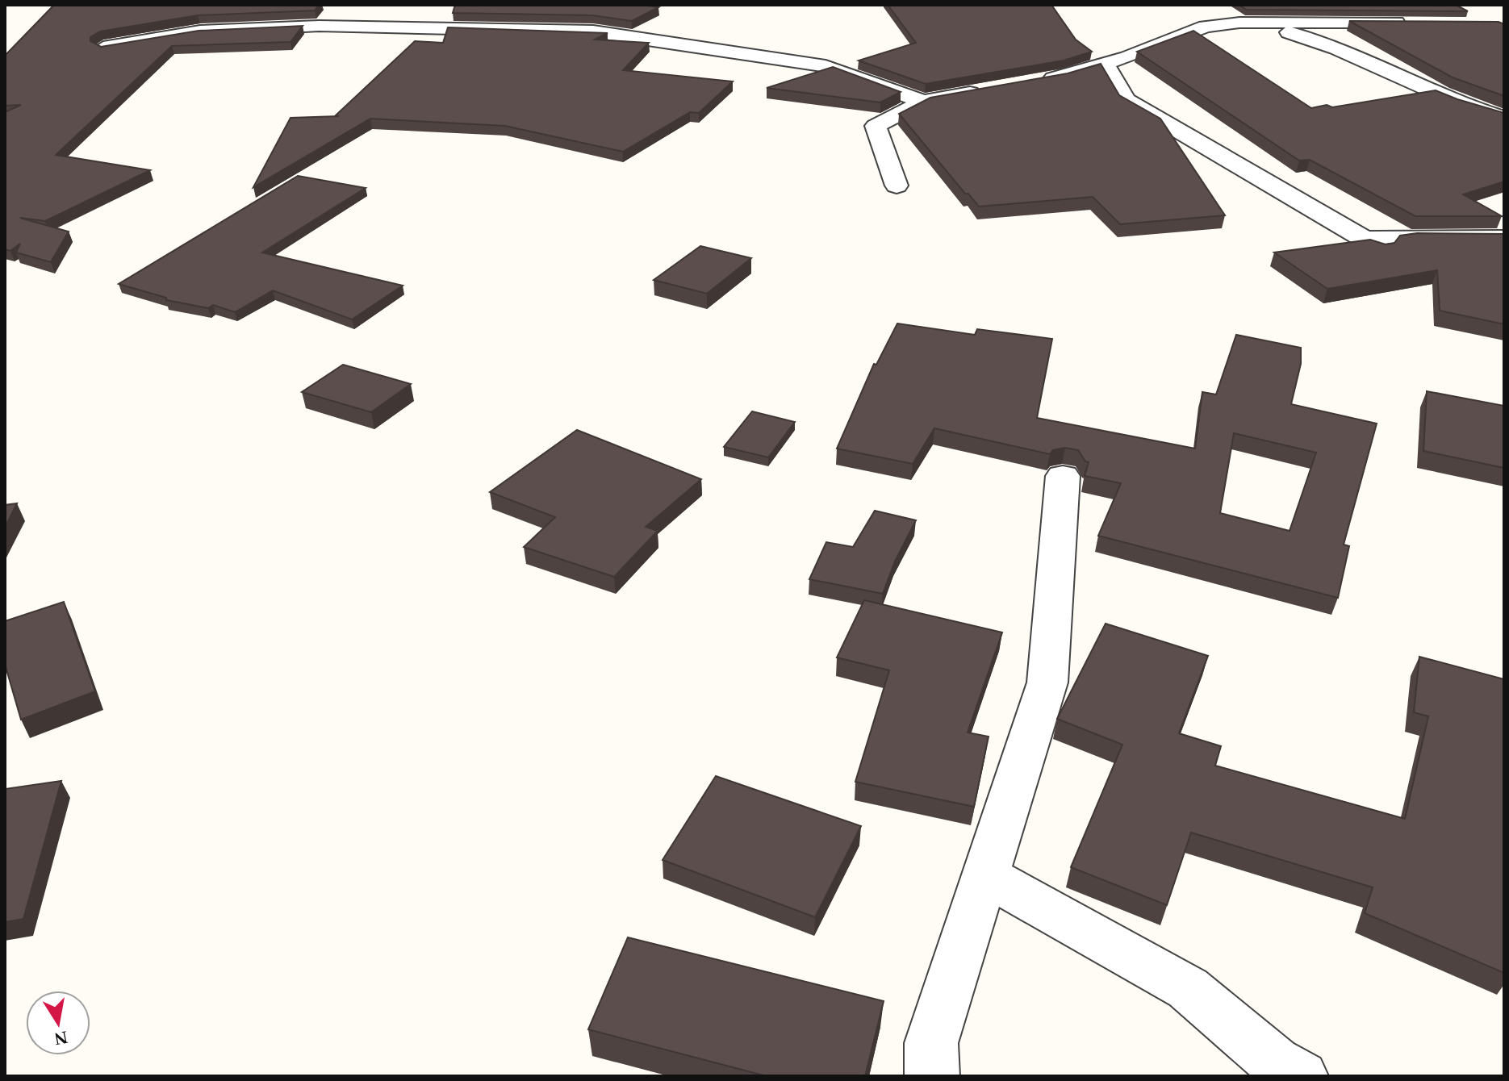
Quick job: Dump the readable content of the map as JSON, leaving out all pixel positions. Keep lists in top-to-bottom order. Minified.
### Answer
{"north":"bottom"}
